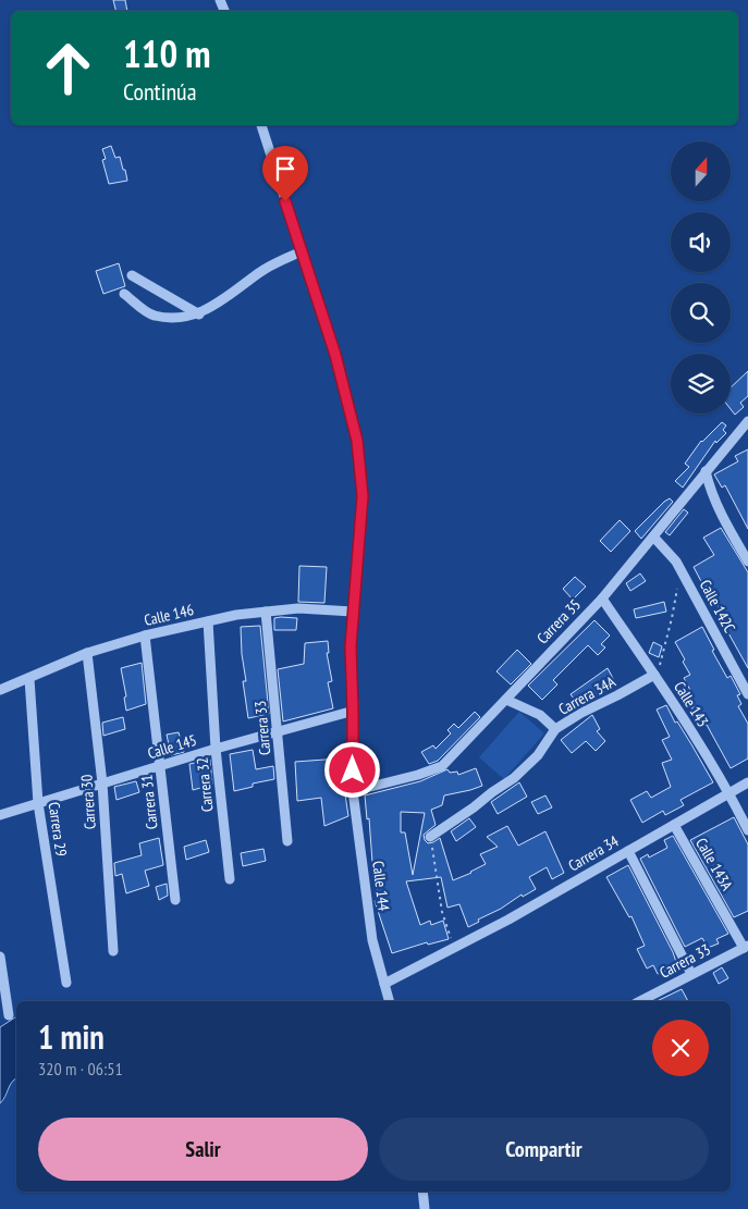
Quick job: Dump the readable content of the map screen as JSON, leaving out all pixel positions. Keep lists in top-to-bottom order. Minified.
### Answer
{"streets":{"street":["Calle 142C","Calle 146","Carrera 35","Carrera 34A","Calle 143","Carrera 33","Calle 145","Carrera 32","Carrera 30","Carrera 31","Carrera 29","Carrera 34","Calle 143A","Calle 144"]},"crossings":[["Calle 142C","Carrera 35"],["Calle 146","Carrera 33"],["Calle 146","Carrera 32"],["Calle 146","Carrera 30"],["Calle 146","Carrera 31"],["Calle 146","Carrera 29"],["Carrera 35","Calle 143"],["Carrera 35","Calle 144"],["Carrera 34A","Calle 143"],["Calle 143","Carrera 34"],["Carrera 33","Calle 145"],["Carrera 33","Calle 143A"],["Calle 145","Carrera 32"],["Calle 145","Carrera 30"],["Calle 145","Carrera 31"],["Calle 145","Carrera 29"],["Carrera 34","Calle 143A"],["Carrera 34","Calle 144"]],"north":"top","page":{"turn":["110 m","Continúa"],"heading":["1 min","320 m · 06:51"],"buttons":["Salir","Compartir"]}}
